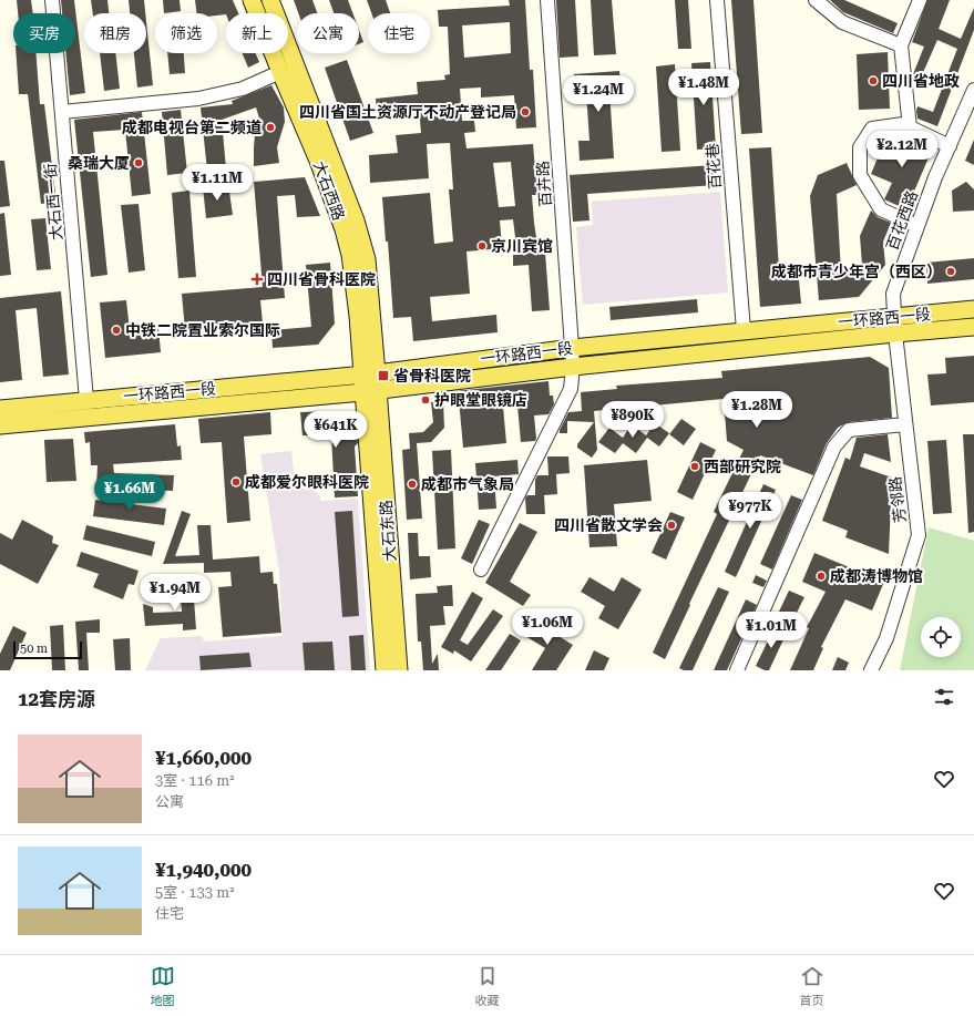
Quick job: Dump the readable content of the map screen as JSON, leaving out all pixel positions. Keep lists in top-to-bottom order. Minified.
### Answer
{"streets":{"main road":["大石西路","一环路西一段","大石东路"],"street":["百花巷","百卉路","大石西一街","百花西路","芳邻路"]},"crossings":[["百花巷","一环路西一段"],["百卉路","一环路西一段"],["大石西路","一环路西一段"],["大石西路","大石东路"],["大石西一街","一环路西一段"],["百花西路","一环路西一段"],["百花西路","芳邻路"],["一环路西一段","芳邻路"],["一环路西一段","大石东路"]],"places":{"other":["四川省地政","四川省国土资源厅不动产登记局","成都电视台第二频道","桑瑞大厦","京川宾馆","成都市青少年宫（西区）","中铁二院置业索尔国际","护眼堂眼镜店","西部研究院","成都爱尔眼科医院","成都市气象局","四川省散文学会","成都涛博物馆"],"health":["四川省骨科医院"],"transit":["省骨科医院"]},"scale_bar":"50 m","page":{"chip":["买房","租房","筛选","新上","公寓","住宅"],"price":["¥1.48M","¥1.24M","¥2.12M","¥1.11M","¥1.28M","¥890K","¥641K","¥1.66M","¥977K","¥1.94M","¥1.06M","¥1.01M"],"scale":"50 m","heading":"12套房源","list":[{"name":"¥1,660,000","note":"3室 · 116 m² · 公寓"},{"name":"¥1,940,000","note":"5室 · 133 m² · 住宅"}],"tabs":["地图","收藏","首页"]}}
